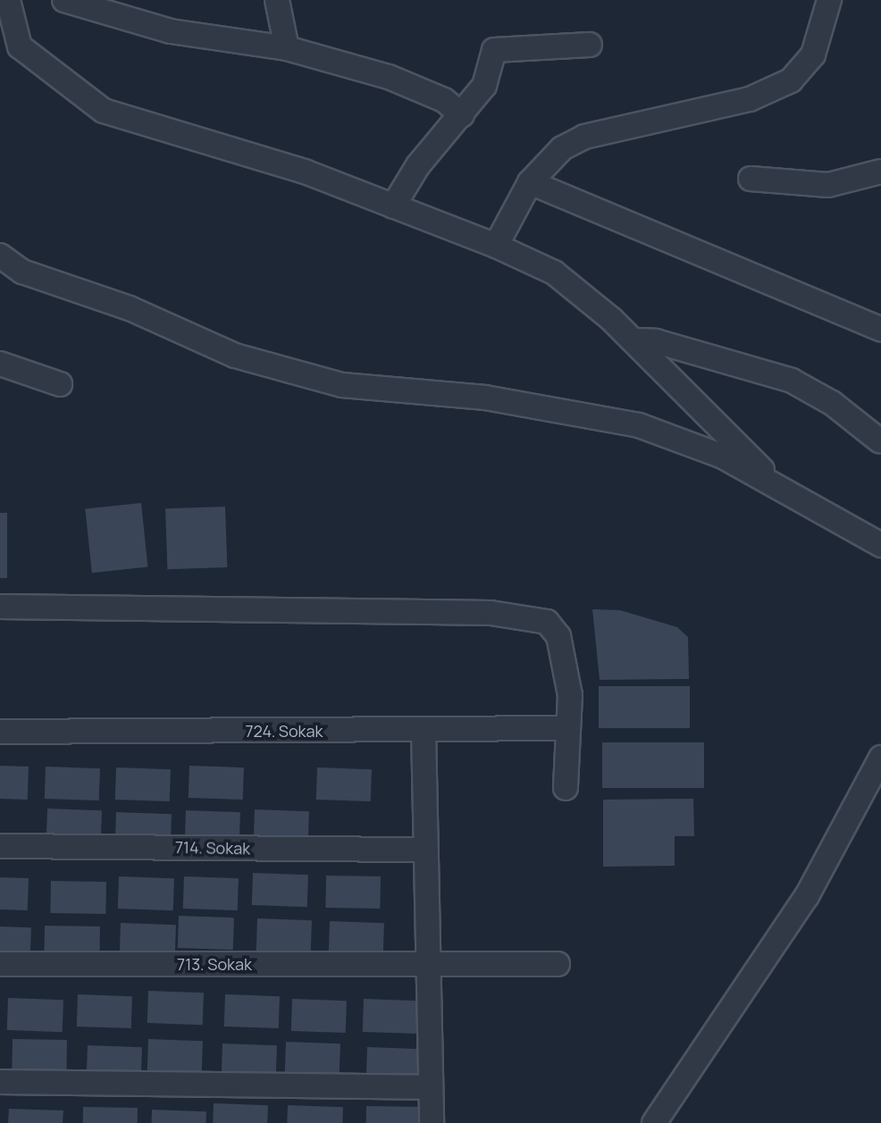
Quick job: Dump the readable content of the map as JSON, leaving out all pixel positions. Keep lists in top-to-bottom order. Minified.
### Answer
{"streets":{"street":["724. Sokak","714. Sokak","713. Sokak"]}}
